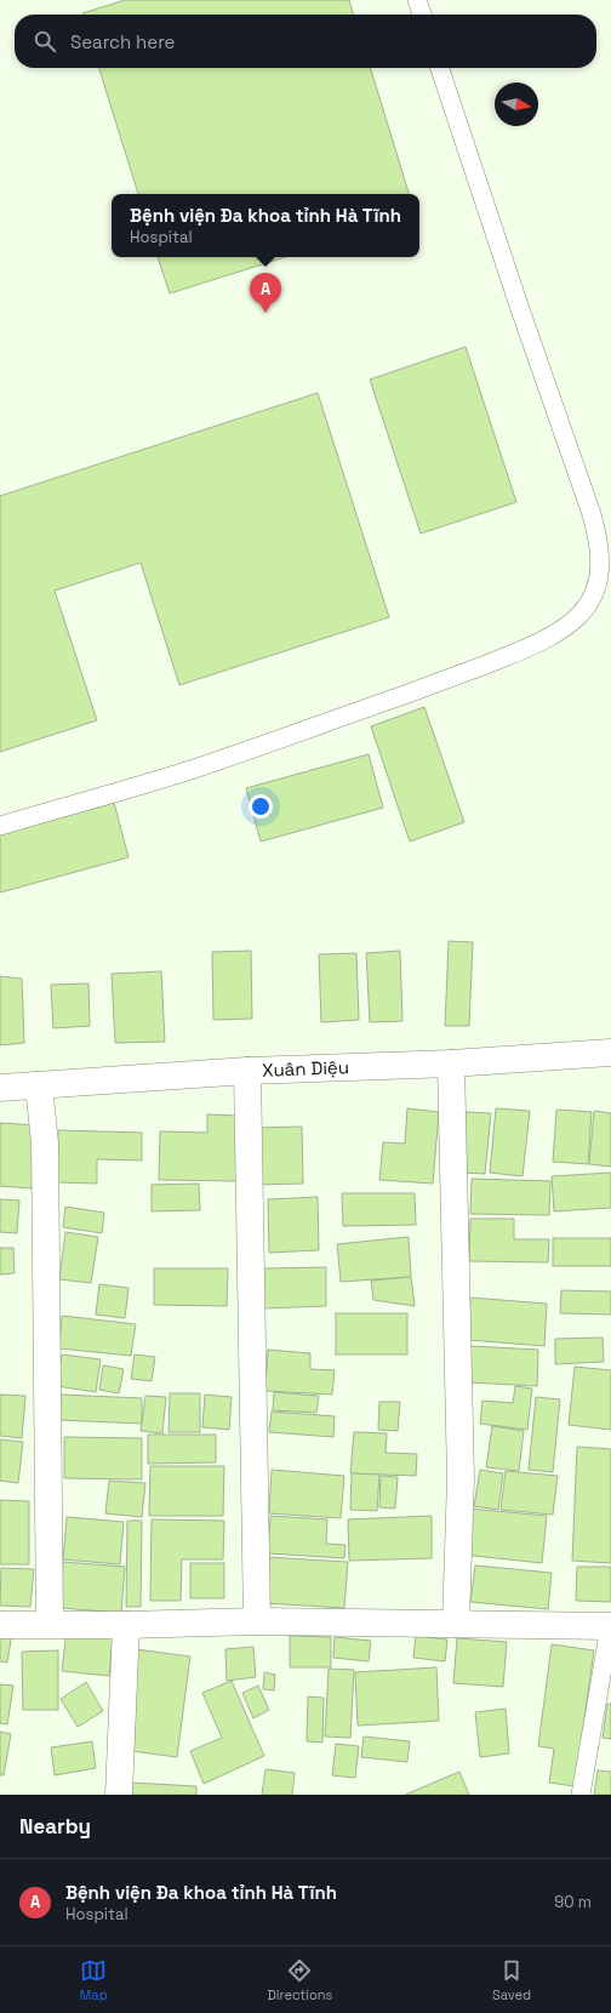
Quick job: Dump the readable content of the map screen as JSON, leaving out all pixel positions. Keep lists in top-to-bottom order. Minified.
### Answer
{"streets":{"street":["Xuân Diệu"]},"north":"right","page":{"search":"Search here","popup":["Bệnh viện Đa khoa tỉnh Hà Tĩnh","Hospital"],"pins":"A","heading":"Nearby","list":[{"mark":"A","name":"Bệnh viện Đa khoa tỉnh Hà Tĩnh","note":"Hospital","value":"90 m"}],"nav":["Map","Directions","Saved"]}}
